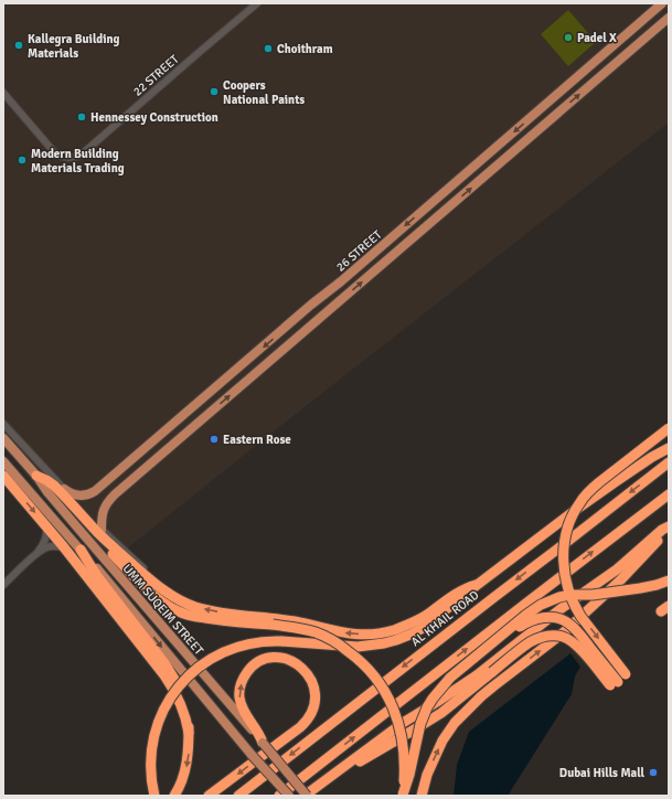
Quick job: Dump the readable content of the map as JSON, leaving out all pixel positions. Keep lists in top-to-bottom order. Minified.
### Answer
{"streets":{"highway":["AL KHAIL ROAD"],"main road":["26 STREET","UMM SUQEIM STREET"],"street":["22 STREET"]},"places":["Padel X","Kallegra Building Materials","Choithram","Coopers National Paints","Hennessey Construction","Modern Building Materials Trading","Eastern Rose","Dubai Hills Mall"]}
